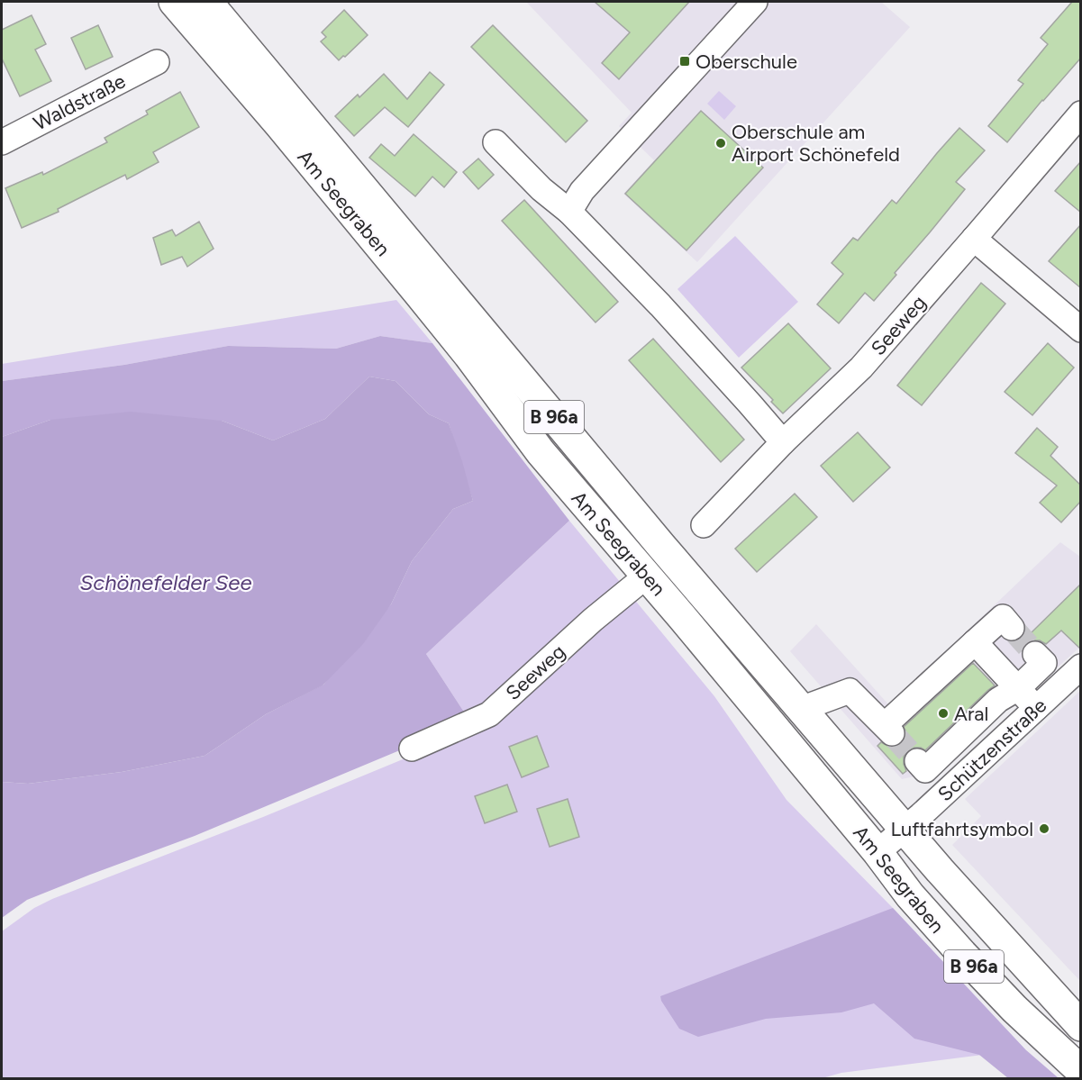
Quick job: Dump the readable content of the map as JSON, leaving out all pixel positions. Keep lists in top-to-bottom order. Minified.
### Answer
{"streets":{"main road":["Am Seegraben","B 96a"],"street":["Waldstraße","Seeweg","Schützenstraße"]},"crossings":[["Am Seegraben","Seeweg"],["Am Seegraben","Schützenstraße"]],"water":["Schönefelder See"],"places":{"transit":["Oberschule"],"other":["Oberschule am Airport Schönefeld","Aral","Luftfahrtsymbol"]}}
